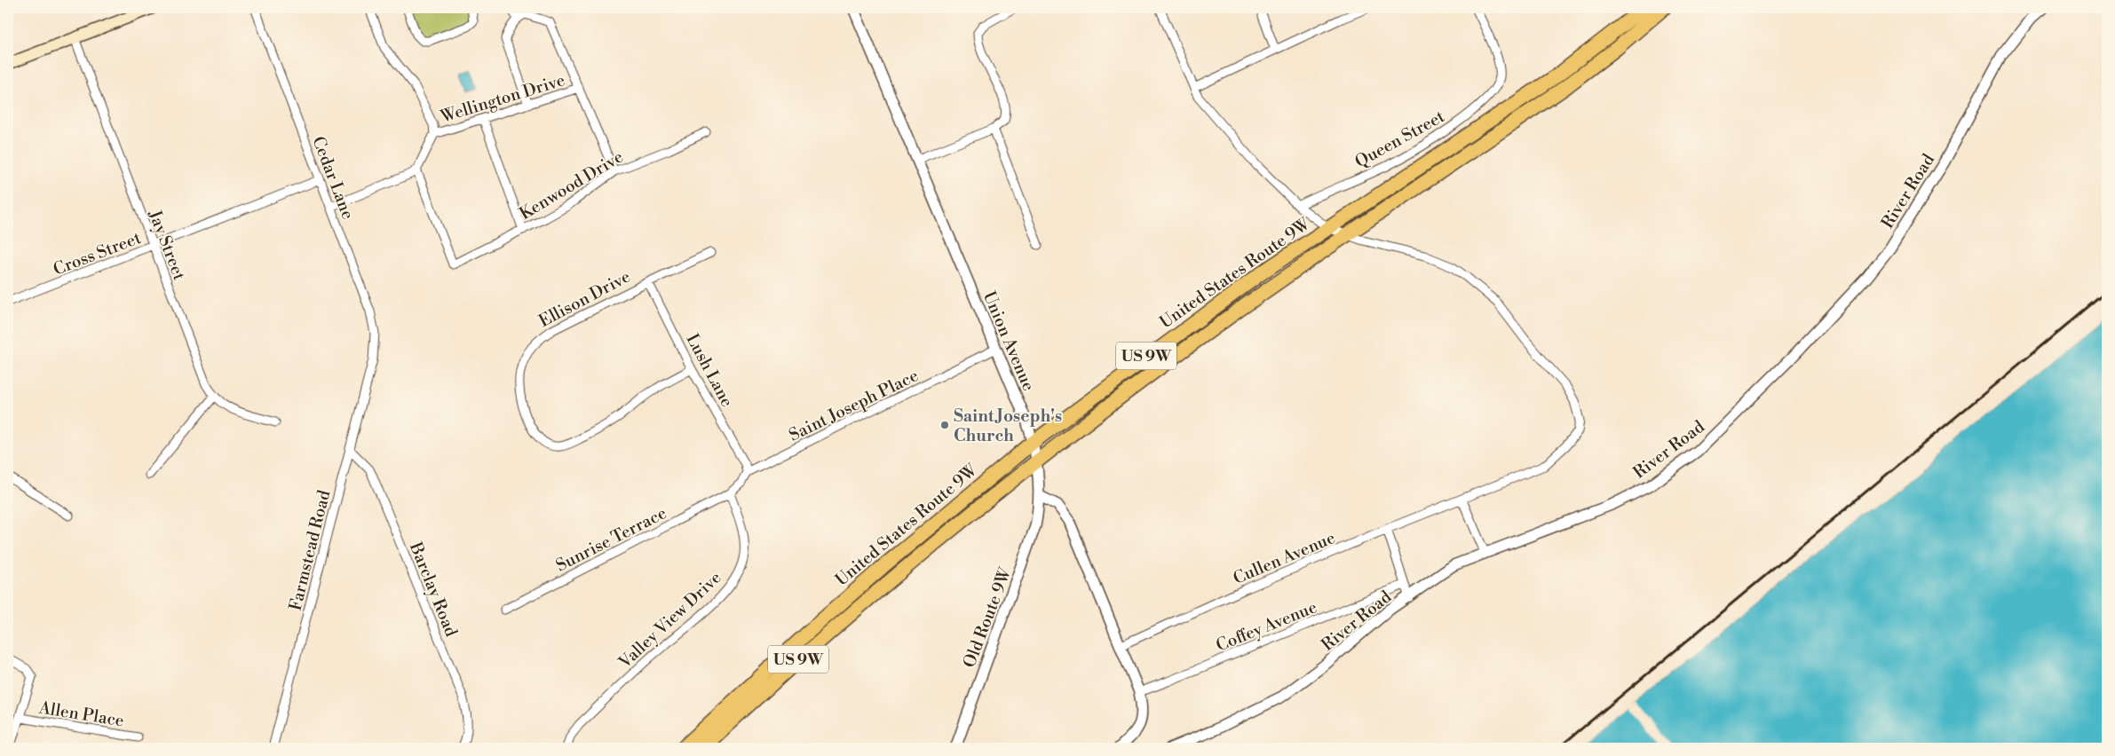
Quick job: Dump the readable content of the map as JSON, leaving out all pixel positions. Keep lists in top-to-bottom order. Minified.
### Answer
{"streets":{"highway":["United States Route 9W","US 9W"],"street":["Wellington Drive","Queen Street","Cedar Lane","Kenwood Drive","River Road","Jay Street","Cross Street","Ellison Drive","Union Avenue","Lush Lane","Saint Joseph Place","Sunrise Terrace","Farmstead Road","Cullen Avenue","Barclay Road","Old Route 9W","Valley View Drive","Coffey Avenue","Allen Place"]},"crossings":[["Queen Street","Cullen Avenue"],["Cedar Lane","Cross Street"],["Cedar Lane","Farmstead Road"],["Jay Street","Cross Street"],["United States Route 9W","Union Avenue"],["United States Route 9W","Cullen Avenue"],["Ellison Drive","Lush Lane"],["Union Avenue","Saint Joseph Place"],["Union Avenue","Old Route 9W"],["Lush Lane","Saint Joseph Place"],["Saint Joseph Place","Sunrise Terrace"],["Saint Joseph Place","Valley View Drive"],["Sunrise Terrace","Valley View Drive"],["Farmstead Road","Barclay Road"]],"places":["Saint Joseph's Church"]}
